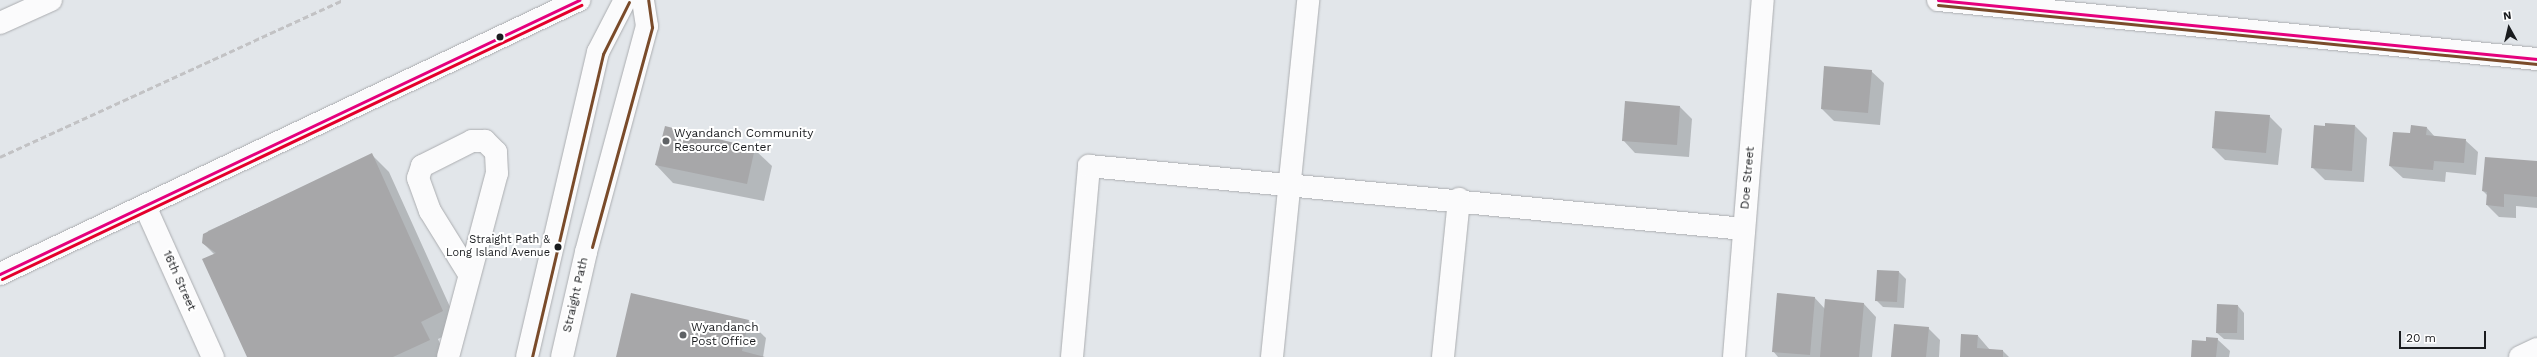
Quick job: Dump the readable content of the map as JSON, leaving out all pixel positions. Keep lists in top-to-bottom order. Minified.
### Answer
{"streets":{"street":["Doe Street","16th Street","Straight Path"]},"places":["Wyandanch Community Resource Center","Straight Path & Long Island Avenue","Wyandanch Post Office"],"scale_bar":"20 m","north":"top"}
